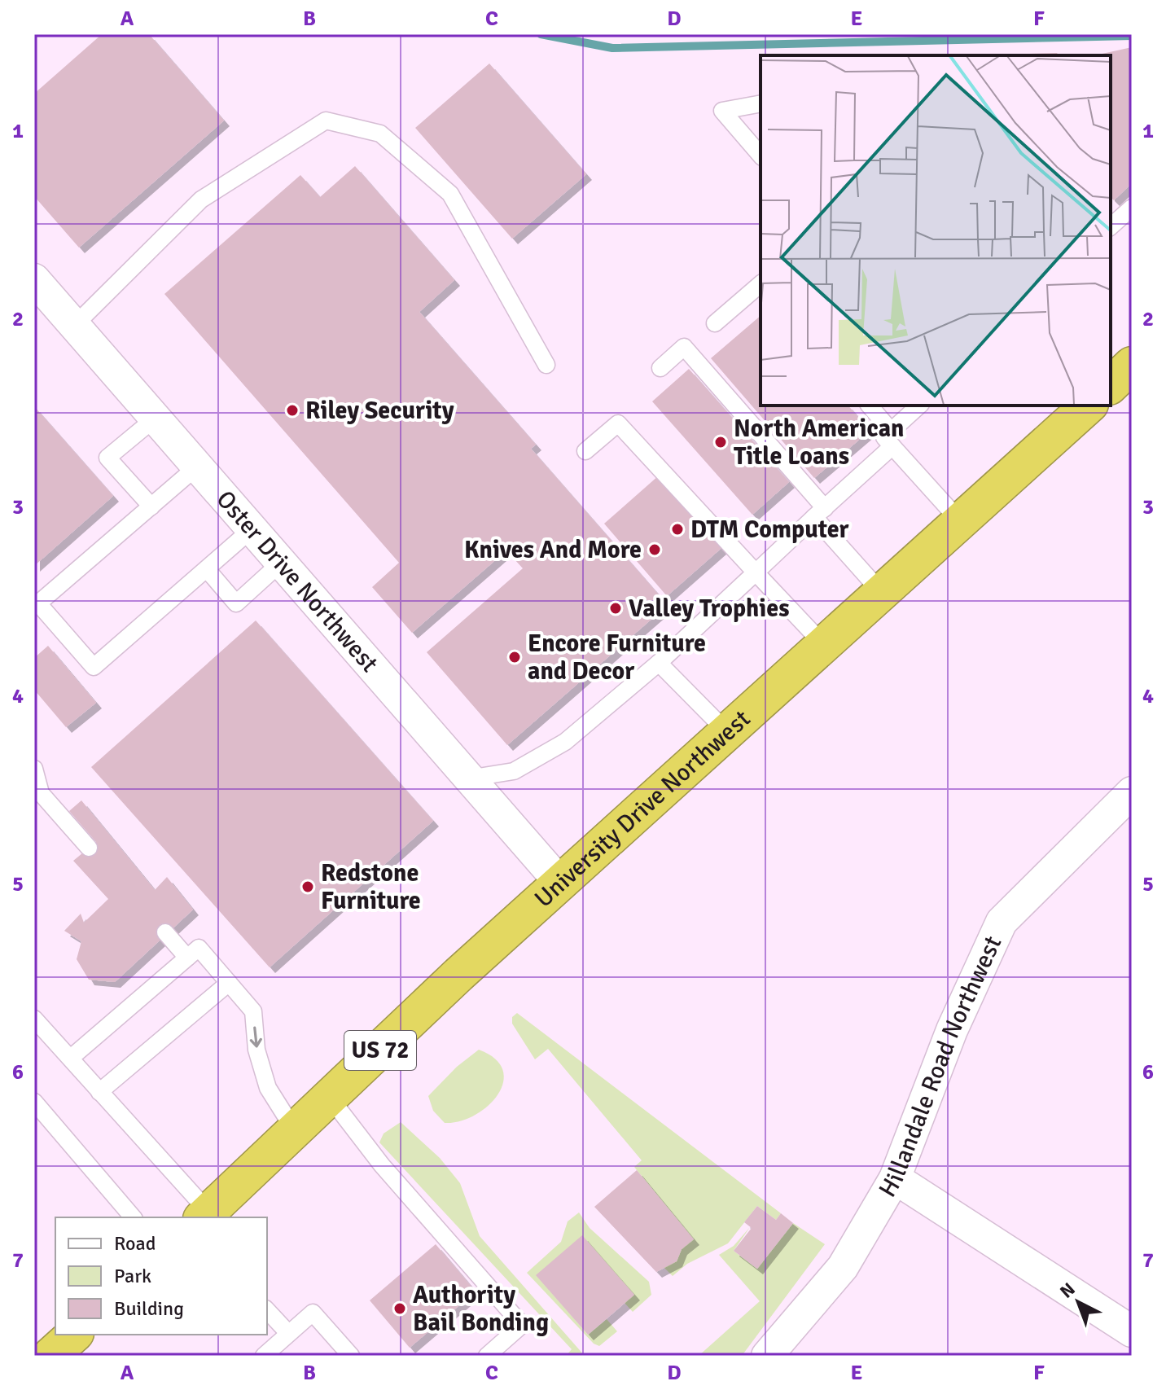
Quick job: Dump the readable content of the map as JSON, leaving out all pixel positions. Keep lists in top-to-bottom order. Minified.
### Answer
{"streets":{"highway":["University Drive Northwest","US 72"],"street":["Oster Drive Northwest","Hillandale Road Northwest"]},"crossings":[["Oster Drive Northwest","University Drive Northwest"]],"places":["Riley Security","North American Title Loans","DTM Computer","Knives And More","Valley Trophies","Encore Furniture and Decor","Redstone Furniture","Authority Bail Bonding"],"legend":["Road","Park","Building"],"north":"top left","grid":{"columns":["A","B","C","D","E","F"],"rows":["1","2","3","4","5","6","7"]}}
